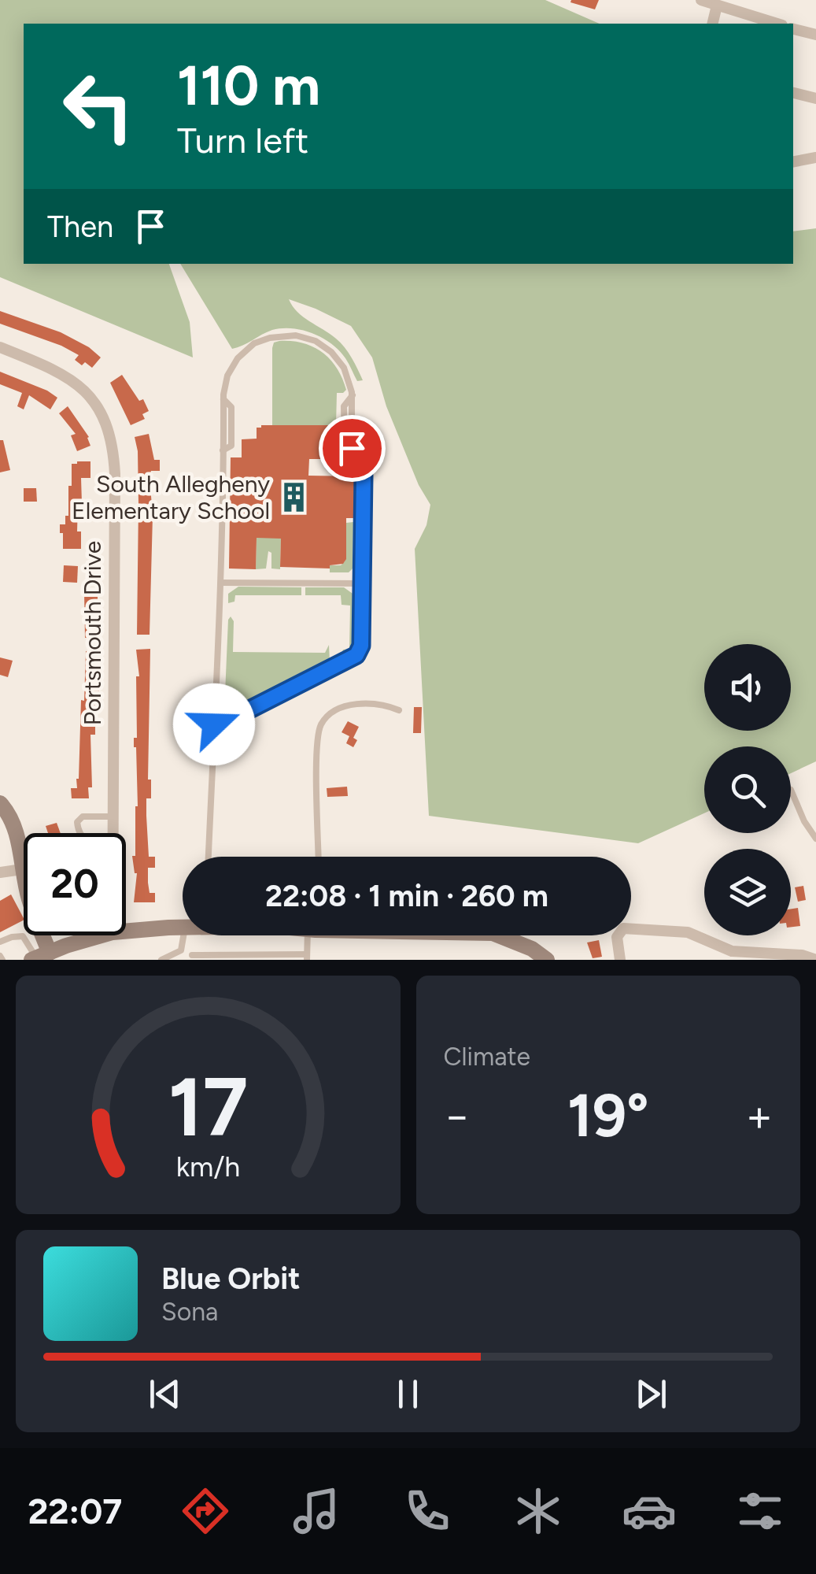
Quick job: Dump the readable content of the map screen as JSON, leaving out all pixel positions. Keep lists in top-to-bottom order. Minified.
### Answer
{"streets":{"street":["Portsmouth Drive"]},"places":{"building":["South Allegheny Elementary School"]},"page":{"turn":["110 m","Turn left"],"then":"Then","limit":"20","trip":"22:08 · 1 min · 260 m","tile":"Climate","heat":["−","19°","+"],"song":["Blue Orbit","Sona"],"tabs":"22:07","gauge":["17","km/h"]}}
